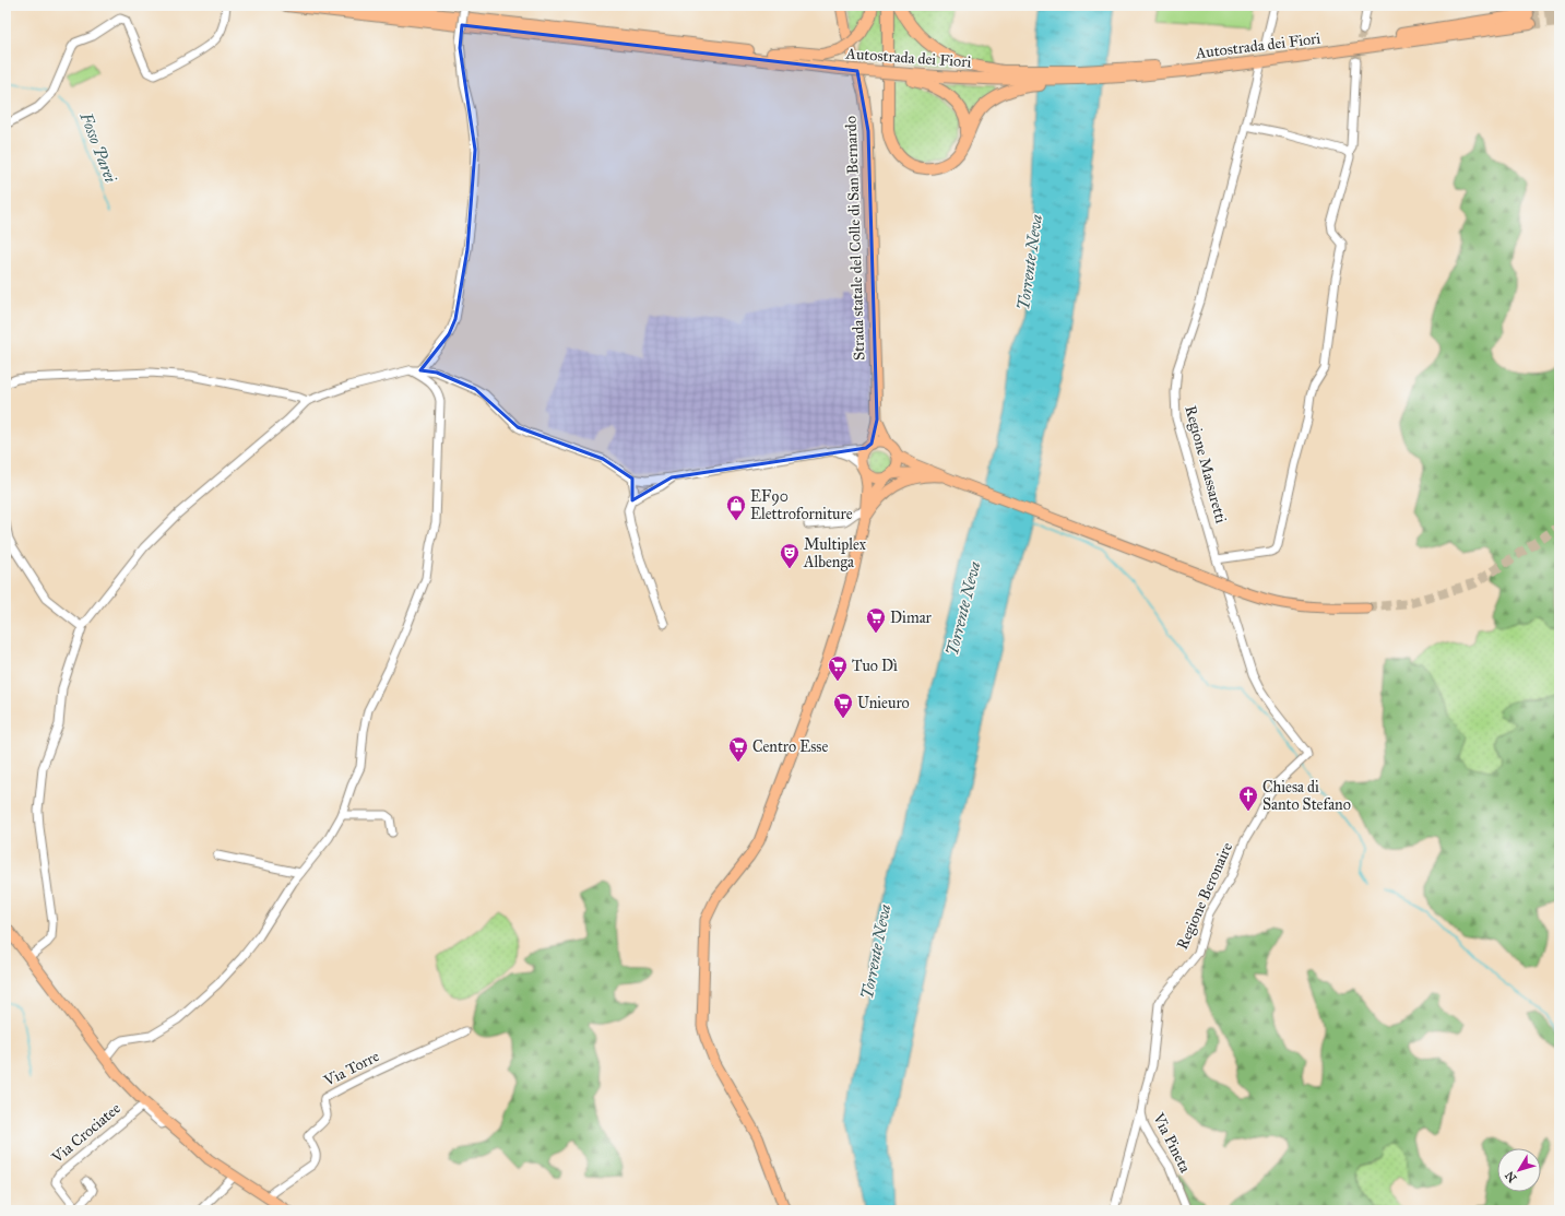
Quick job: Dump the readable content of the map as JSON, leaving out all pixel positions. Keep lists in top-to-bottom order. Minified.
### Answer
{"streets":{"highway":["Autostrada dei Fiori"],"main road":["Strada statale del Colle di San Bernardo"],"street":["Regione Massaretti","Regione Beronaire","Via Torre","Via Crociatee","Via Pineta"]},"crossings":[["Regione Massaretti","Regione Beronaire"],["Regione Beronaire","Via Pineta"]],"water":["Fosso Parei","Torrente Neva"],"places":{"shop":["EF90 Elettroforniture"],"theatre":["Multiplex Albenga"],"supermarket":["Dimar","Tuo Dì","Unieuro","Centro Esse"],"church":["Chiesa di Santo Stefano"]},"north":"bottom left"}
